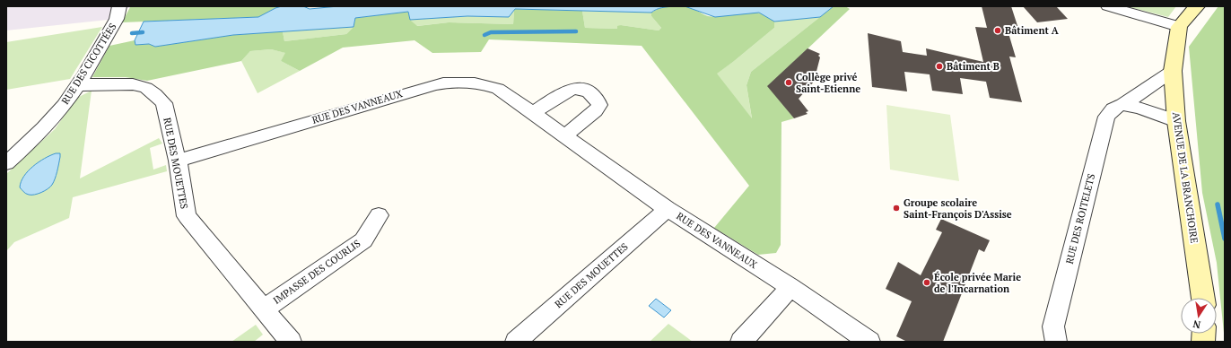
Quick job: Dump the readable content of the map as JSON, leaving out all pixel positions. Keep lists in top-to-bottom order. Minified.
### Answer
{"streets":{"main road":["AVENUE DE LA BRANCHOIRE"],"street":["RUE DES CICOTTÉES","RUE DES VANNEAUX","RUE DES MOUETTES","RUE DES ROITELETS","IMPASSE DES COURLIS"]},"crossings":[["RUE DES CICOTTÉES","RUE DES MOUETTES"],["RUE DES VANNEAUX","RUE DES MOUETTES"],["RUE DES MOUETTES","IMPASSE DES COURLIS"],["AVENUE DE LA BRANCHOIRE","RUE DES ROITELETS"]],"places":["Bâtiment A","Bâtiment B","Collège privé Saint-Etienne","Groupe scolaire Saint-François D'Assise","École privée Marie de l'Incarnation"],"north":"bottom"}
